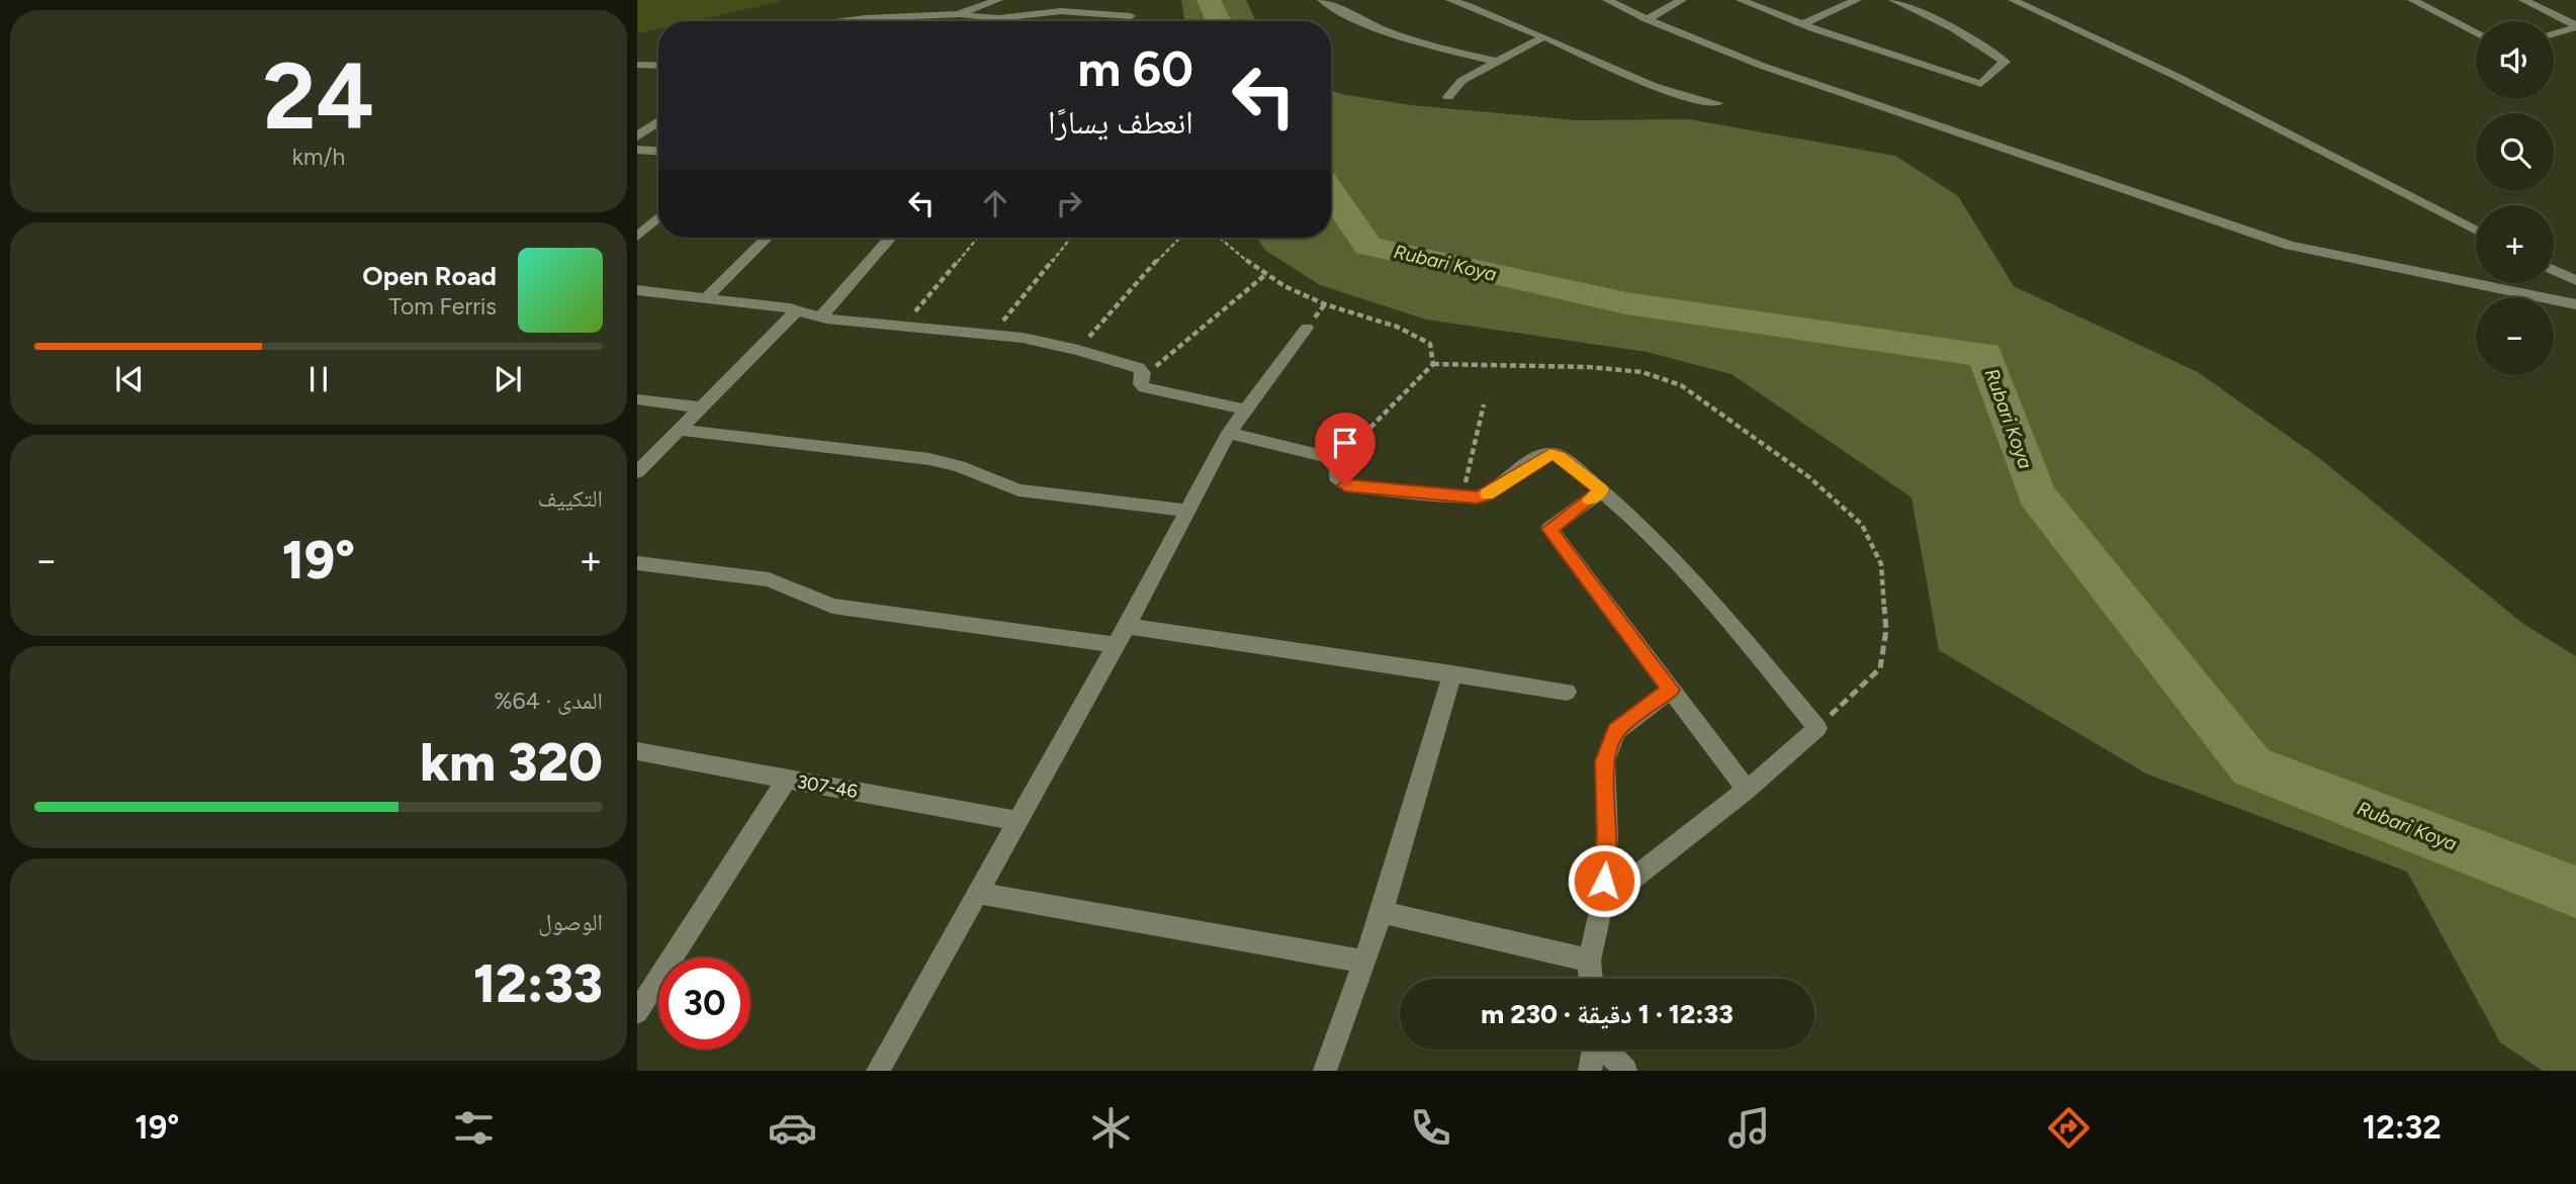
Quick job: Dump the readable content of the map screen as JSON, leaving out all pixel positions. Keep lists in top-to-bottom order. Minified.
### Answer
{"streets":{"street":["307-46"]},"water":["Rubari Koya"],"page":{"tile":[["24","km/h"],"التكييف",["المدى · 64%","320 km"],["الوصول","12:33"]],"map_buttons":["+","−"],"turn":["60 m","انعطف يسارًا"],"song":["Open Road","Tom Ferris"],"heat":["−","19°","+"],"limit":"30","trip":"12:33 · 1 دقيقة · 230 m","tabs":["12:32","19°"]}}
